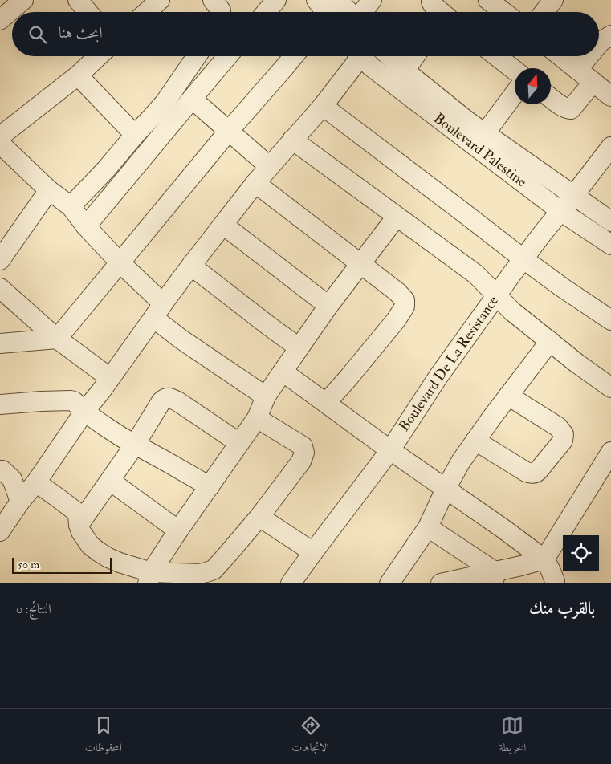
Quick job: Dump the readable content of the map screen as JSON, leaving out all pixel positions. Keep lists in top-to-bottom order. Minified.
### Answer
{"streets":{"street":["Boulevard Palestine","Boulevard De La Resistance"]},"crossings":[["Boulevard Palestine","Boulevard De La Resistance"]],"scale_bar":"50 m","north":"top","page":{"search":"ابحث هنا","scale":"50 m","heading":["بالقرب منك","النتائج: 0"],"nav":["الخريطة","الاتجاهات","المحفوظات"]}}
